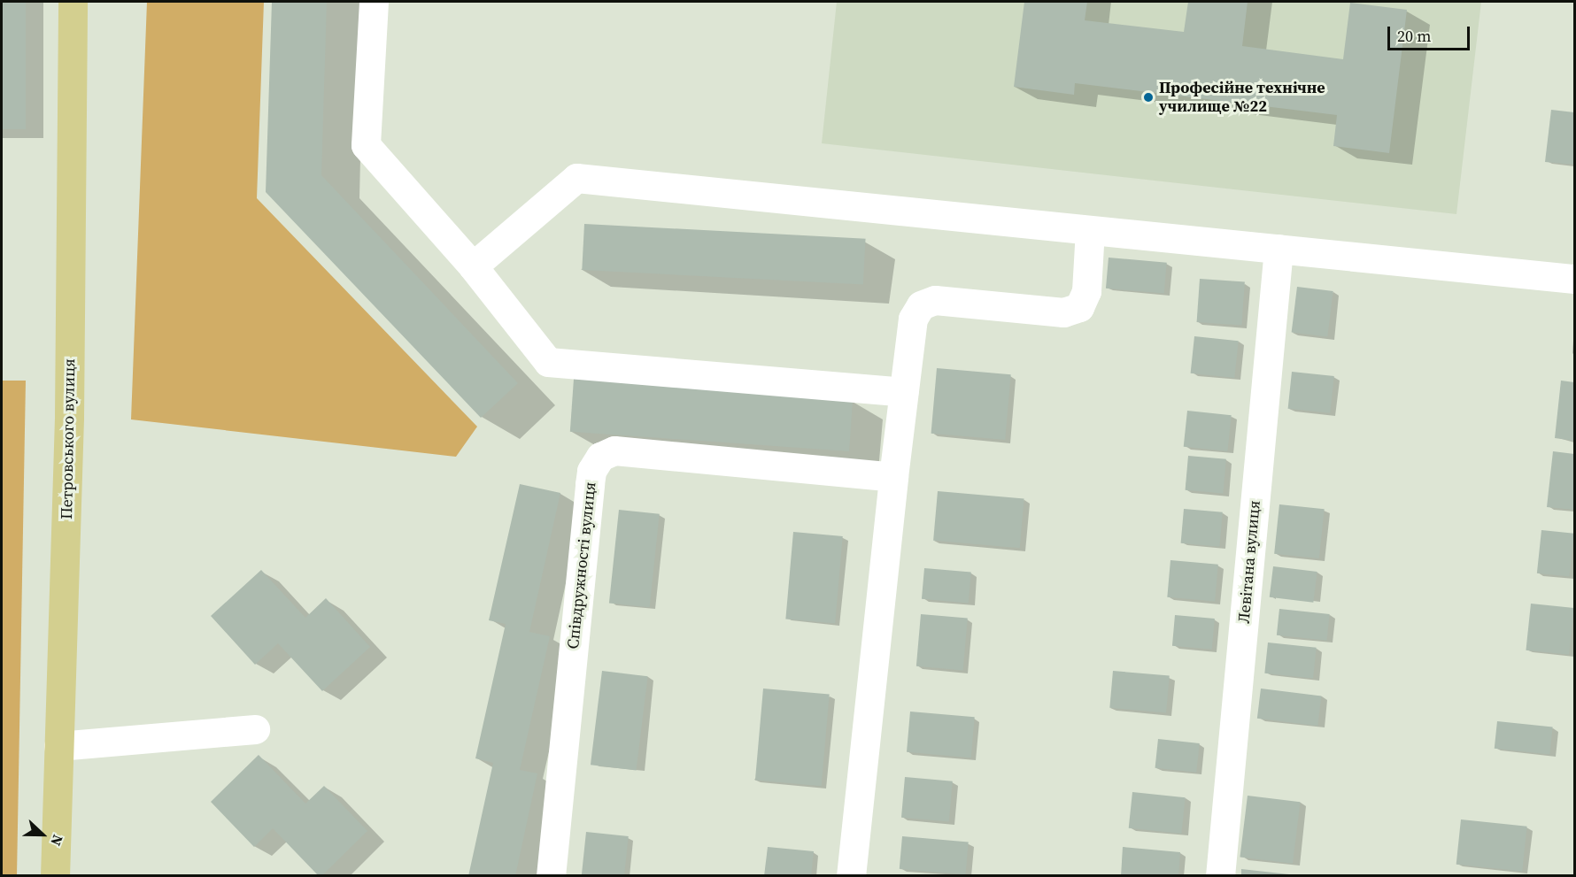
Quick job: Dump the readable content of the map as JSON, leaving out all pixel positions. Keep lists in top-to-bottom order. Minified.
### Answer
{"streets":{"main road":["Петровського вулиця"],"street":["Левітана вулиця","Співдружності вулиця"]},"places":["Професійне технічне училище №22"],"scale_bar":"20 m","north":"right"}
